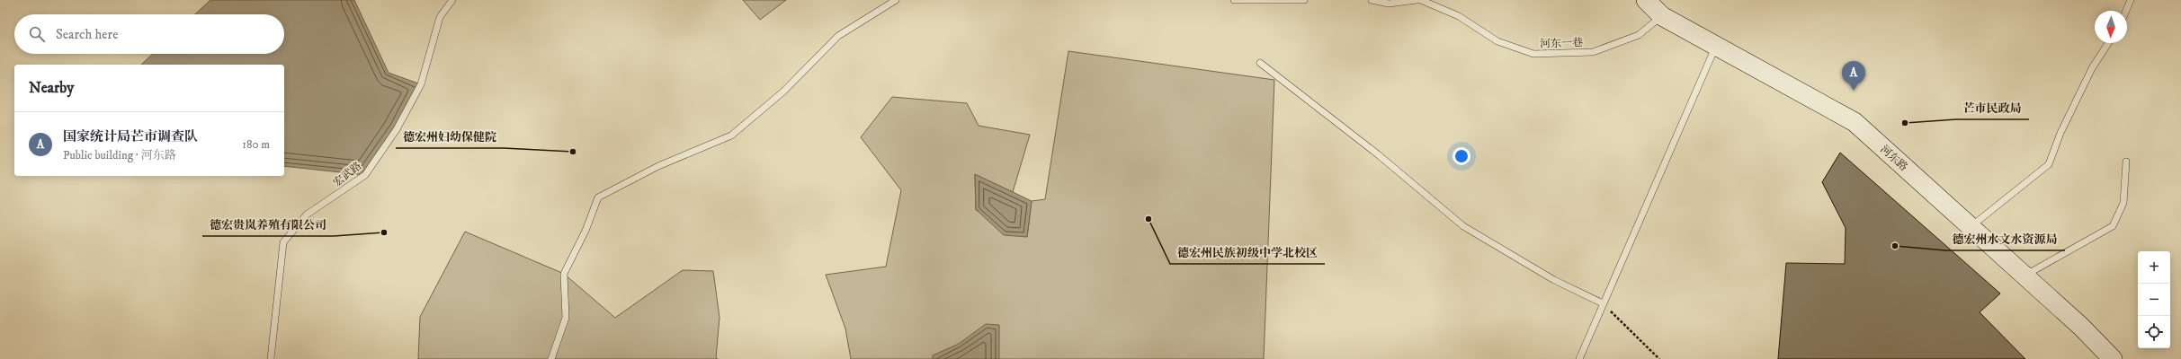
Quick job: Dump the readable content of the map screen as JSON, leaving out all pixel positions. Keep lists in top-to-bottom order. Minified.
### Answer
{"streets":{"main road":["河东路"],"lane":["河东一巷","宏武路"]},"crossings":[["河东一巷","河东路"]],"places":["芒市民政局","德宏州妇幼保健院","德宏州民族初级中学北校区","德宏贵岚养殖有限公司","德宏州水文水资源局"],"north":"bottom","page":{"search":"Search here","pins":"A","heading":"Nearby","list":[{"mark":"A","name":"国家统计局芒市调查队","note":"Public building · 河东路","value":"180 m"}],"map_buttons":["+","−"]}}
